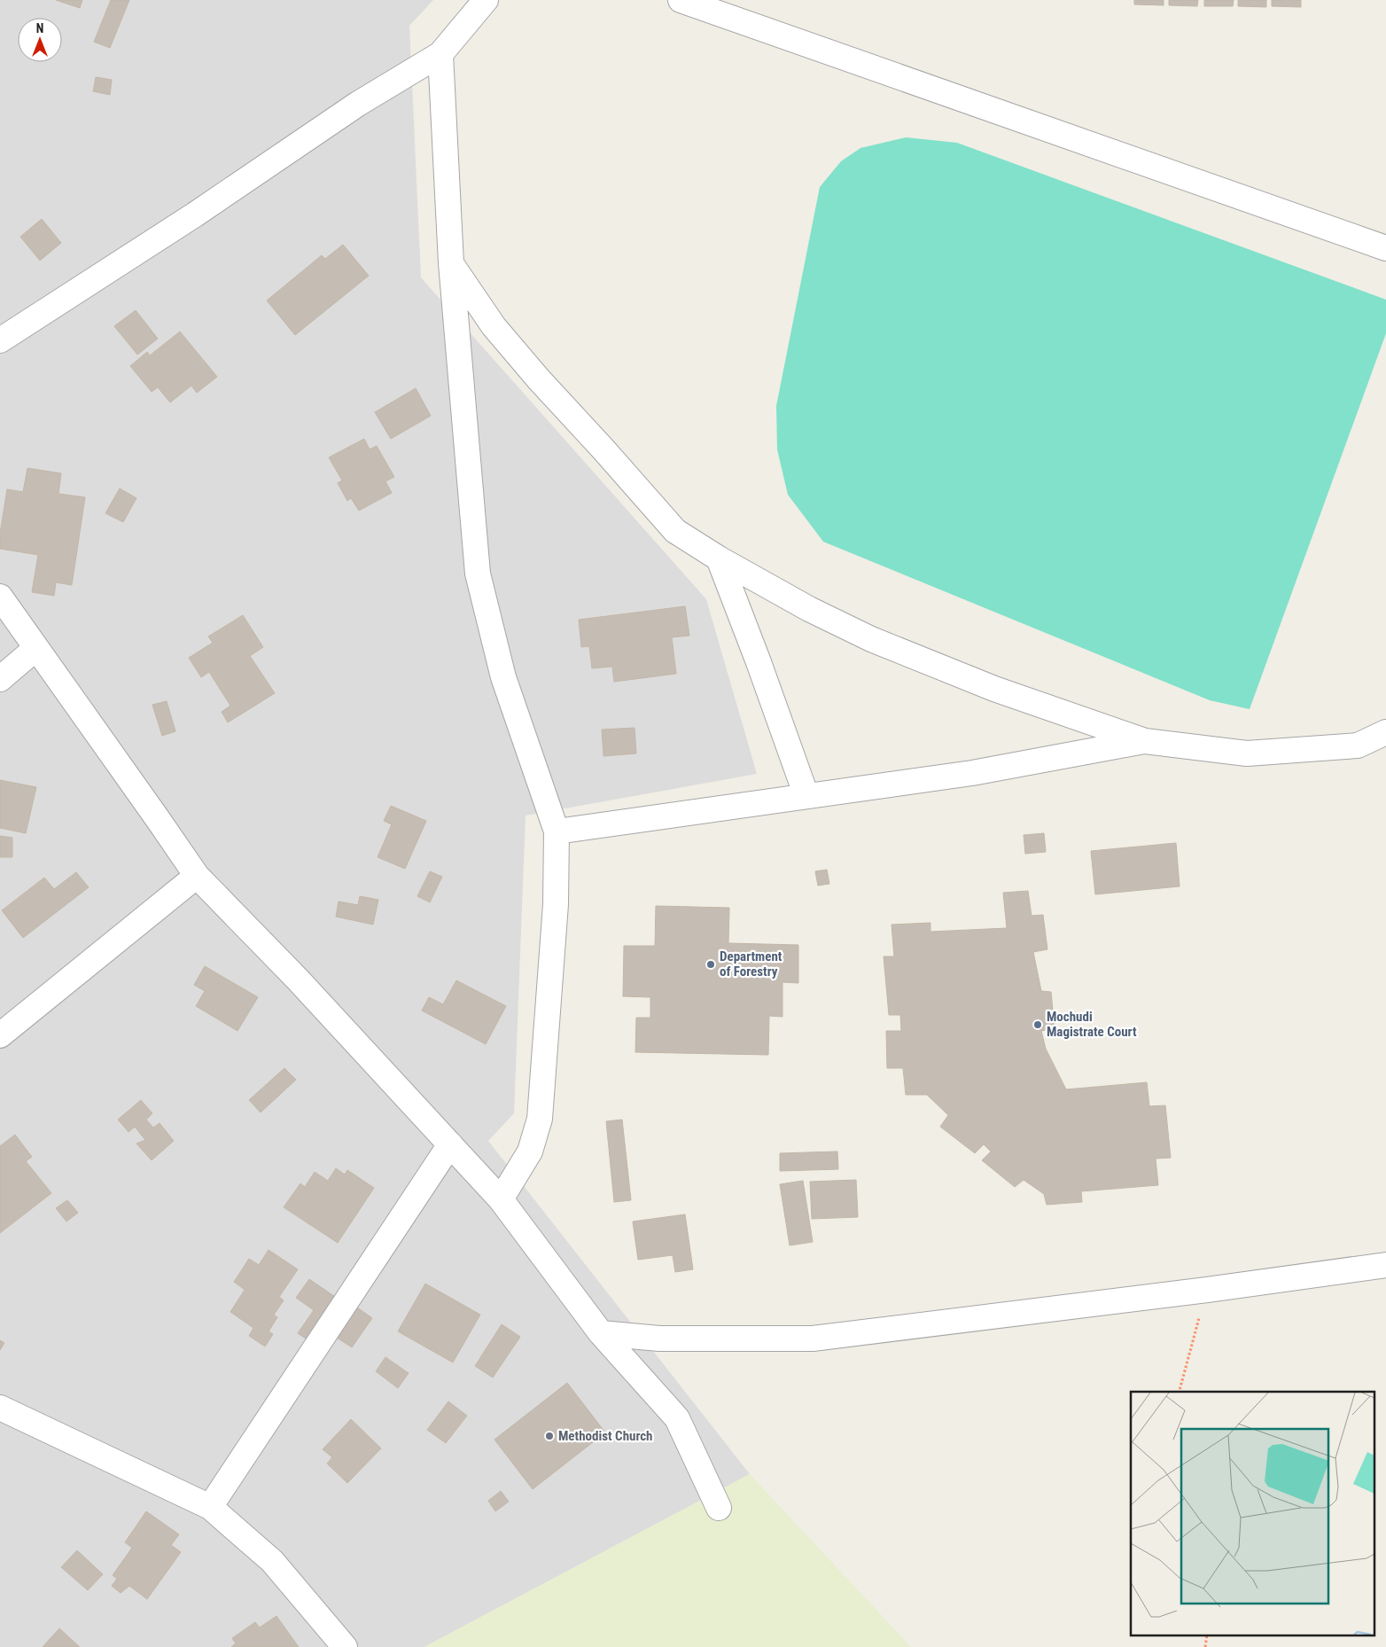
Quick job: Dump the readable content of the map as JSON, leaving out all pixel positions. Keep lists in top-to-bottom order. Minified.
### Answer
{"places":["Department of Forestry","Mochudi Magistrate Court","Methodist Church"],"north":"top"}
